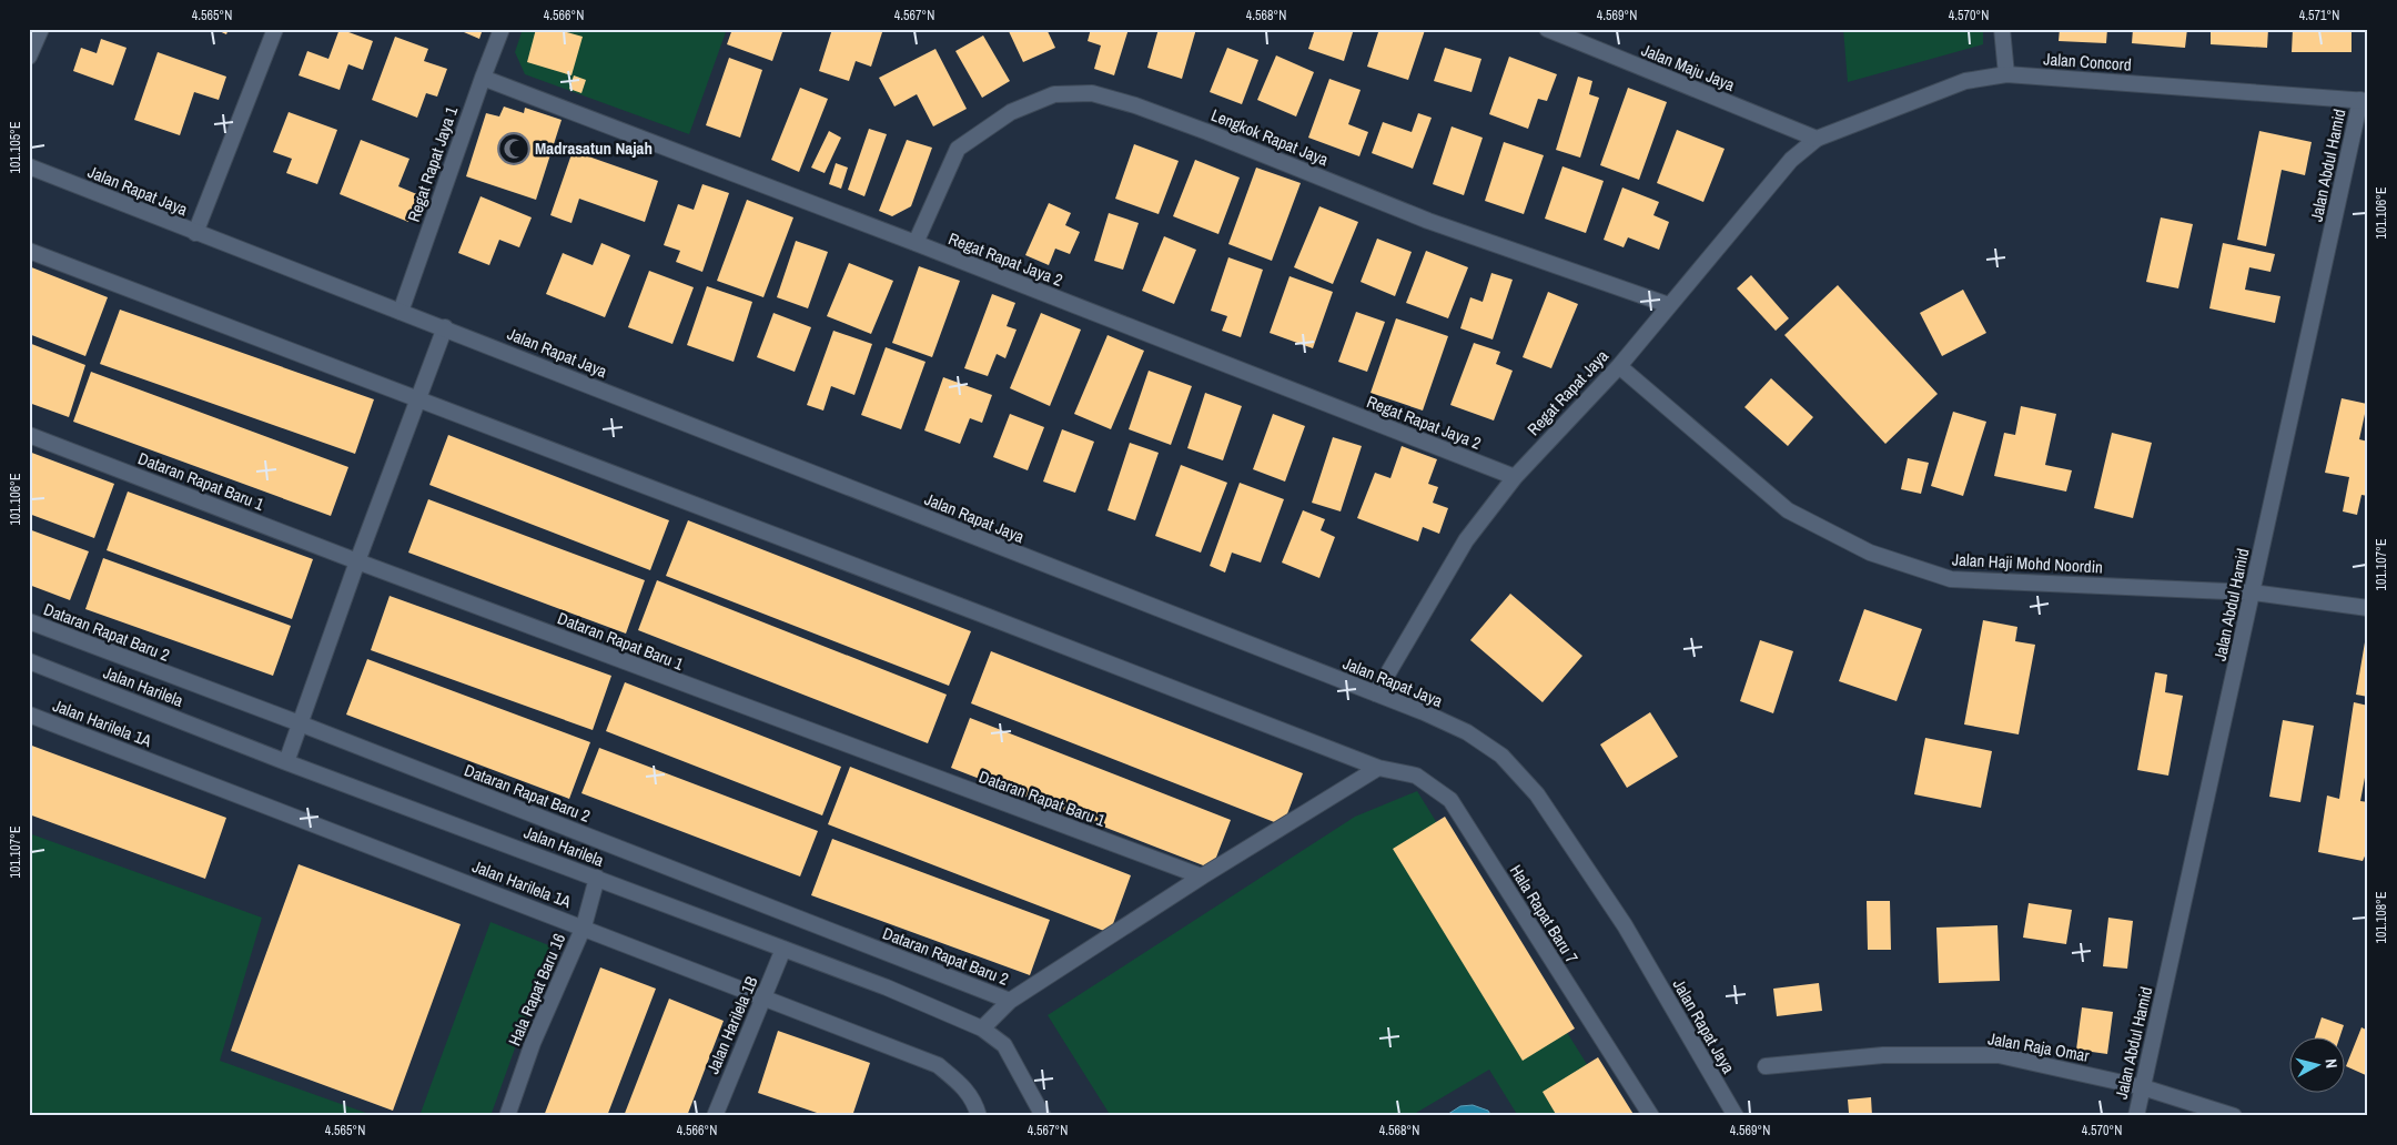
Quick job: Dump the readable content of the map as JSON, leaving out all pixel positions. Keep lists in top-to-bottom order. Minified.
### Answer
{"streets":{"street":["Jalan Concord","Jalan Maju Jaya","Lengkok Rapat Jaya","Regat Rapat Jaya 1","Jalan Abdul Hamid","Jalan Rapat Jaya","Regat Rapat Jaya 2","Regat Rapat Jaya","Dataran Rapat Baru 1","Jalan Haji Mohd Noordin","Dataran Rapat Baru 2","Jalan Harilela","Jalan Harilela 1A","Hala Rapat Baru 7","Hala Rapat Baru 16","Jalan Harilela 1B","Jalan Raja Omar"]},"crossings":[["Jalan Concord","Jalan Maju Jaya"],["Jalan Concord","Jalan Abdul Hamid"],["Jalan Concord","Regat Rapat Jaya"],["Jalan Maju Jaya","Regat Rapat Jaya"],["Lengkok Rapat Jaya","Regat Rapat Jaya 2"],["Lengkok Rapat Jaya","Regat Rapat Jaya"],["Regat Rapat Jaya 1","Jalan Rapat Jaya"],["Regat Rapat Jaya 1","Regat Rapat Jaya 2"],["Jalan Abdul Hamid","Jalan Haji Mohd Noordin"],["Jalan Abdul Hamid","Jalan Raja Omar"],["Jalan Rapat Jaya","Regat Rapat Jaya"],["Regat Rapat Jaya 2","Regat Rapat Jaya"],["Regat Rapat Jaya","Jalan Haji Mohd Noordin"],["Jalan Harilela","Hala Rapat Baru 16"],["Jalan Harilela","Jalan Harilela 1B"],["Jalan Harilela 1A","Hala Rapat Baru 16"],["Jalan Harilela 1A","Jalan Harilela 1B"]],"places":{"mosque":["Madrasatun Najah"]},"north":"right","coordinates":["4.565°N","4.566°N","4.567°N","4.568°N","4.569°N","4.570°N","4.571°N","101.105°E","101.106°E","101.107°E","101.108°E"]}
